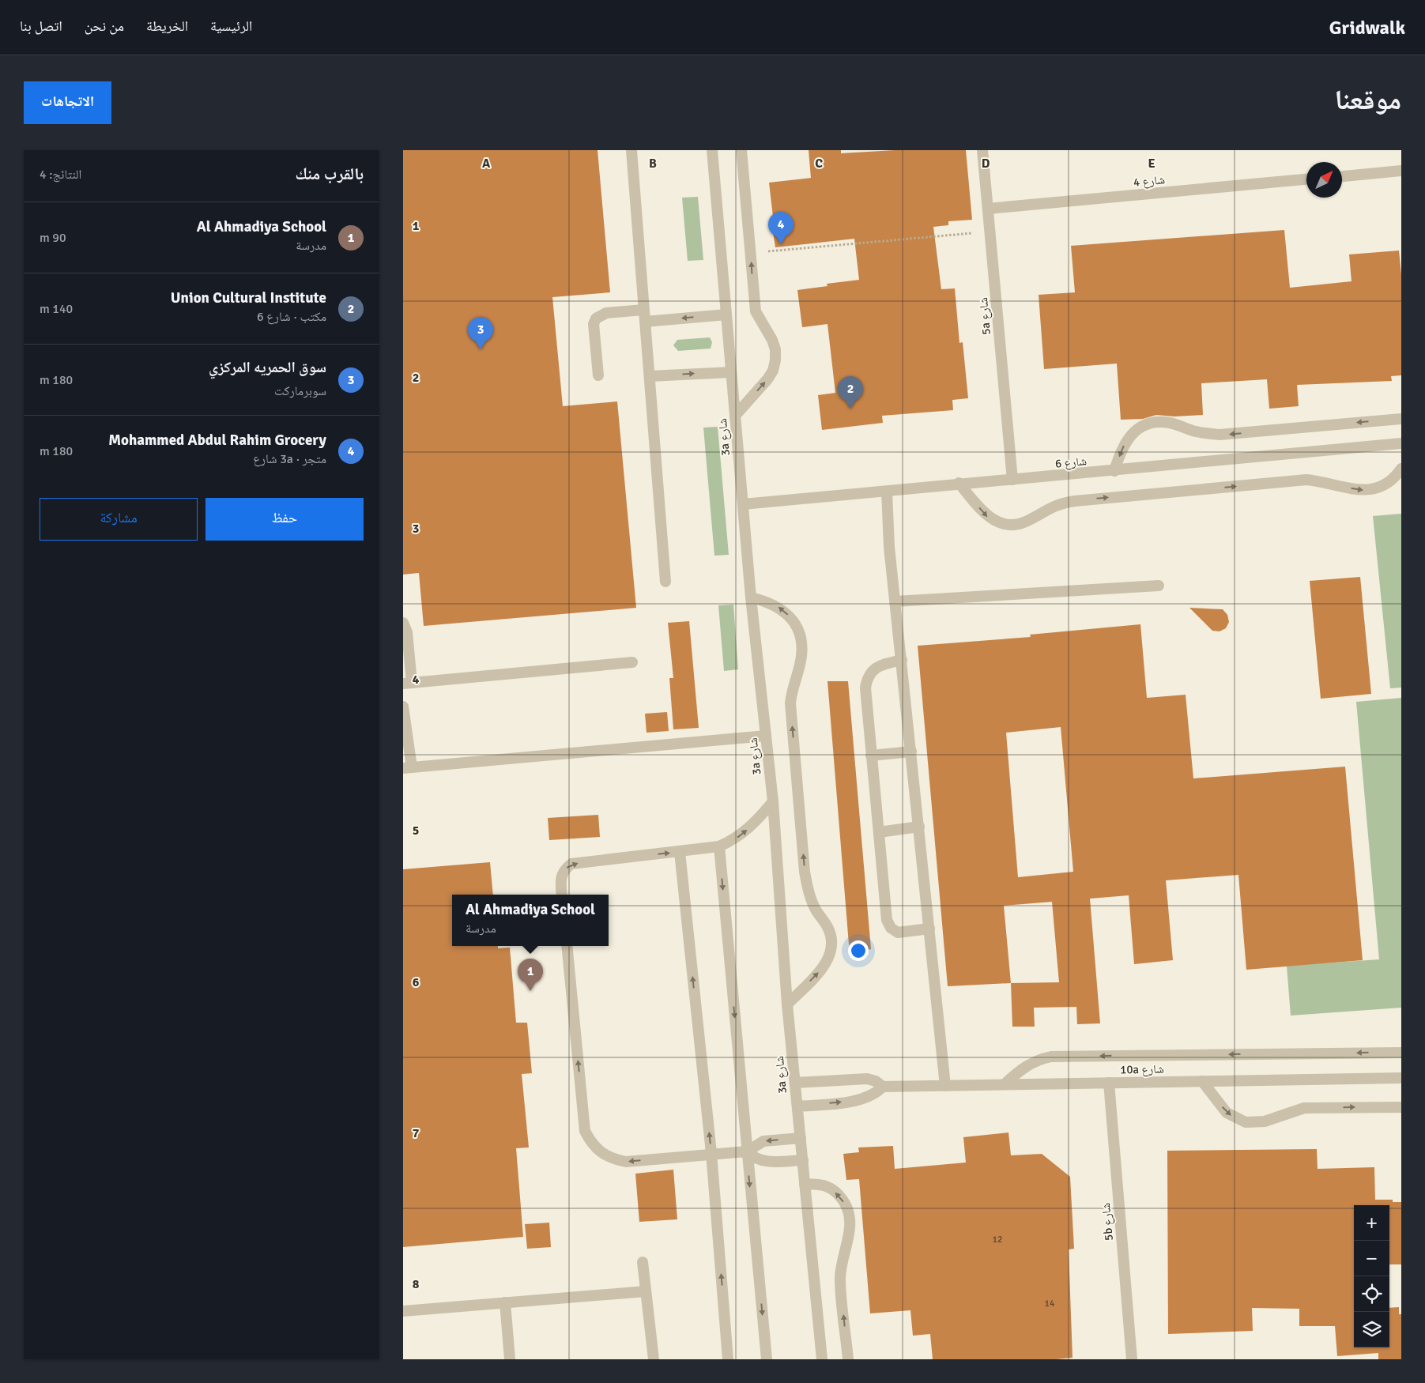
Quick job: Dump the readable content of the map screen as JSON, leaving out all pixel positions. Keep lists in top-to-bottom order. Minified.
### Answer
{"streets":{"street":["شارع 4","5a شارع","3a شارع","شارع 6","10a شارع","5b شارع"]},"crossings":[["شارع 4","5a شارع"],["5a شارع","شارع 6"],["3a شارع","شارع 6"],["3a شارع","10a شارع"],["10a شارع","5b شارع"]],"house_numbers":["12","14"],"north":"top right","page":{"header":"Gridwalk","nav":["الرئيسية","الخريطة","من نحن","اتصل بنا"],"title":"موقعنا","buttons":["الاتجاهات",["حفظ","مشاركة"]],"heading":["بالقرب منك","النتائج: 4"],"list":[{"mark":"1","name":"Al Ahmadiya School","note":"مدرسة","value":"90 m"},{"mark":"2","name":"Union Cultural Institute","note":"مكتب · شارع 6","value":"140 m"},{"mark":"3","name":"سوق الحمريه المركزي","note":"سوبرماركت","value":"180 m"},{"mark":"4","name":"Mohammed Abdul Rahim Grocery","note":"متجر · 3a شارع","value":"180 m"}],"pins":["4","3","2","1"],"popup":["Al Ahmadiya School","مدرسة"],"map_buttons":["+","−"]},"grid":{"columns":["A","B","C","D","E"],"rows":["1","2","3","4","5","6","7","8"]}}
